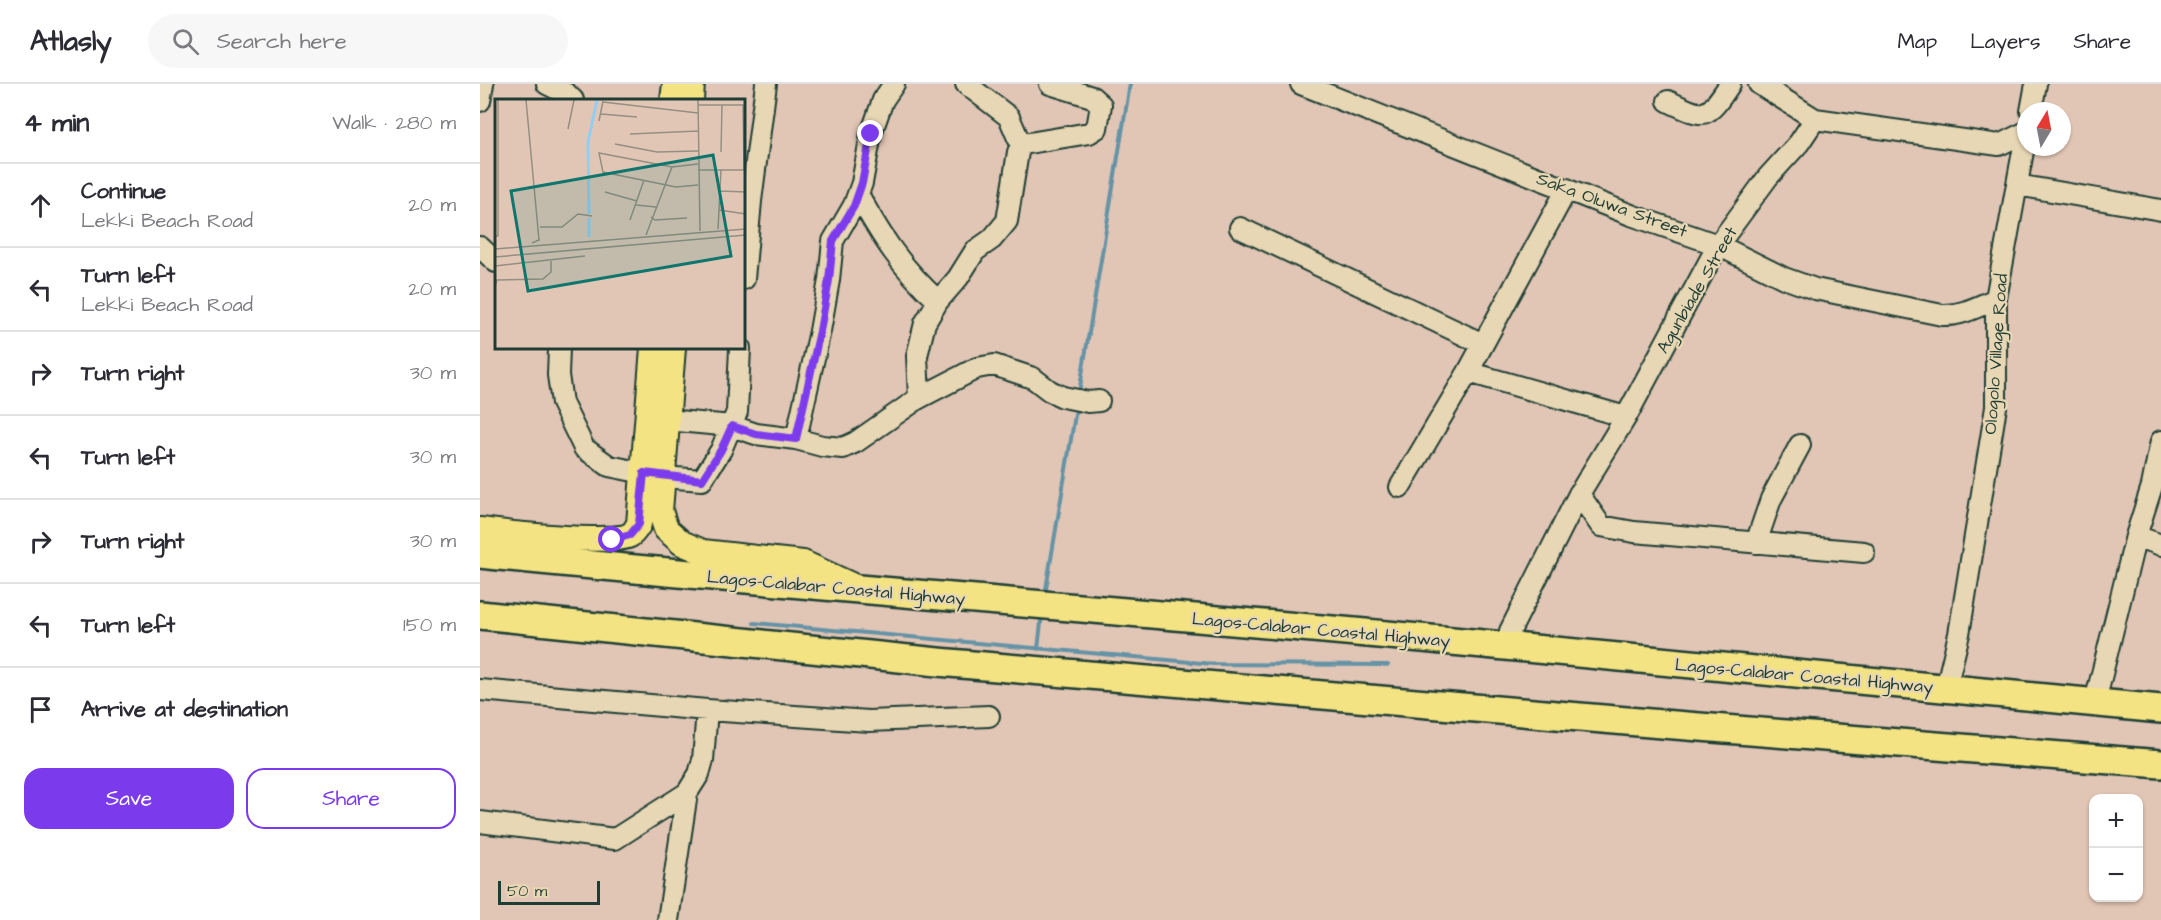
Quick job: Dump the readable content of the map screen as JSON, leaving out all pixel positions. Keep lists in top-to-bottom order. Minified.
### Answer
{"streets":{"highway":["Lagos-Calabar Coastal Highway"],"street":["Saka Oluwa Street","Agunbiade Street","Ologolo Village Road"]},"crossings":[["Saka Oluwa Street","Agunbiade Street"],["Saka Oluwa Street","Ologolo Village Road"]],"scale_bar":"50 m","north":"top","page":{"header":"Atlasly","search":"Search here","nav":["Map","Layers","Share"],"heading":["4 min","Walk · 280 m"],"list":[["Continue","Lekki Beach Road","20 m"],["Turn left","Lekki Beach Road","20 m"],["Turn right","30 m"],["Turn left","30 m"],["Turn right","30 m"],["Turn left","150 m"],"Arrive at destination"],"buttons":["Save","Share"],"map_buttons":["+","−"],"scale":"50 m"}}
